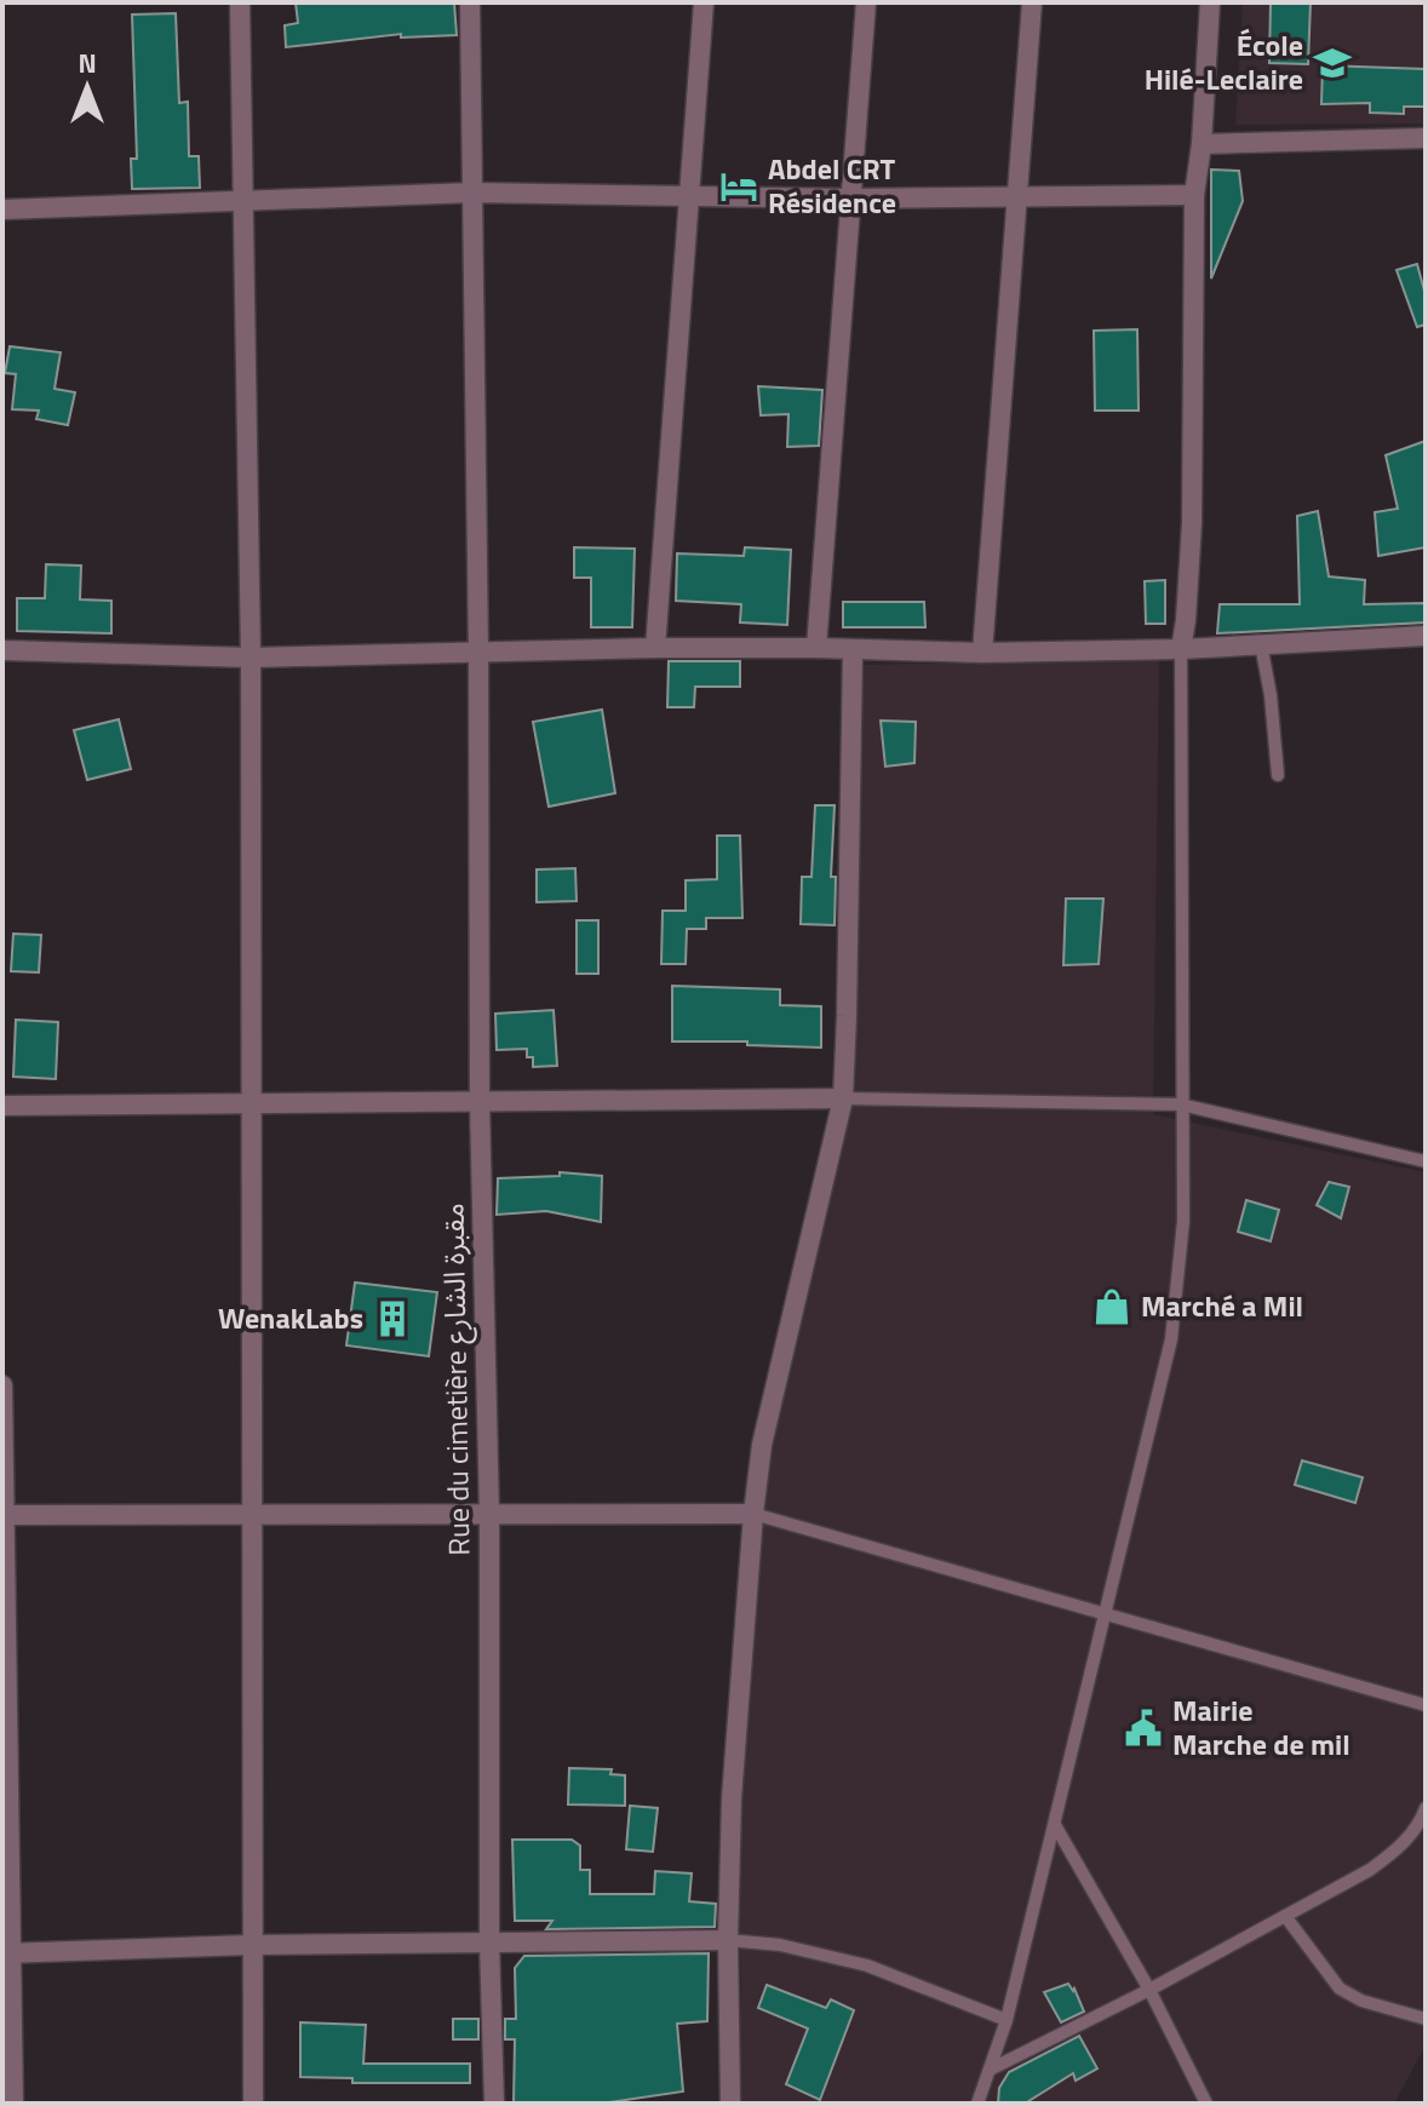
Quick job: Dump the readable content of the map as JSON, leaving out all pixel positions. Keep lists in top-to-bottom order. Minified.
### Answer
{"streets":{"street":["Rue du cimetière مقبرة الشارع"]},"places":{"school or university":["École Hilé-Leclaire"],"hotel":["Abdel CRT Résidence"],"shop":["Marché a Mil"],"building":["WenakLabs"],"public building":["Mairie Marche de mil"]},"north":"top"}
